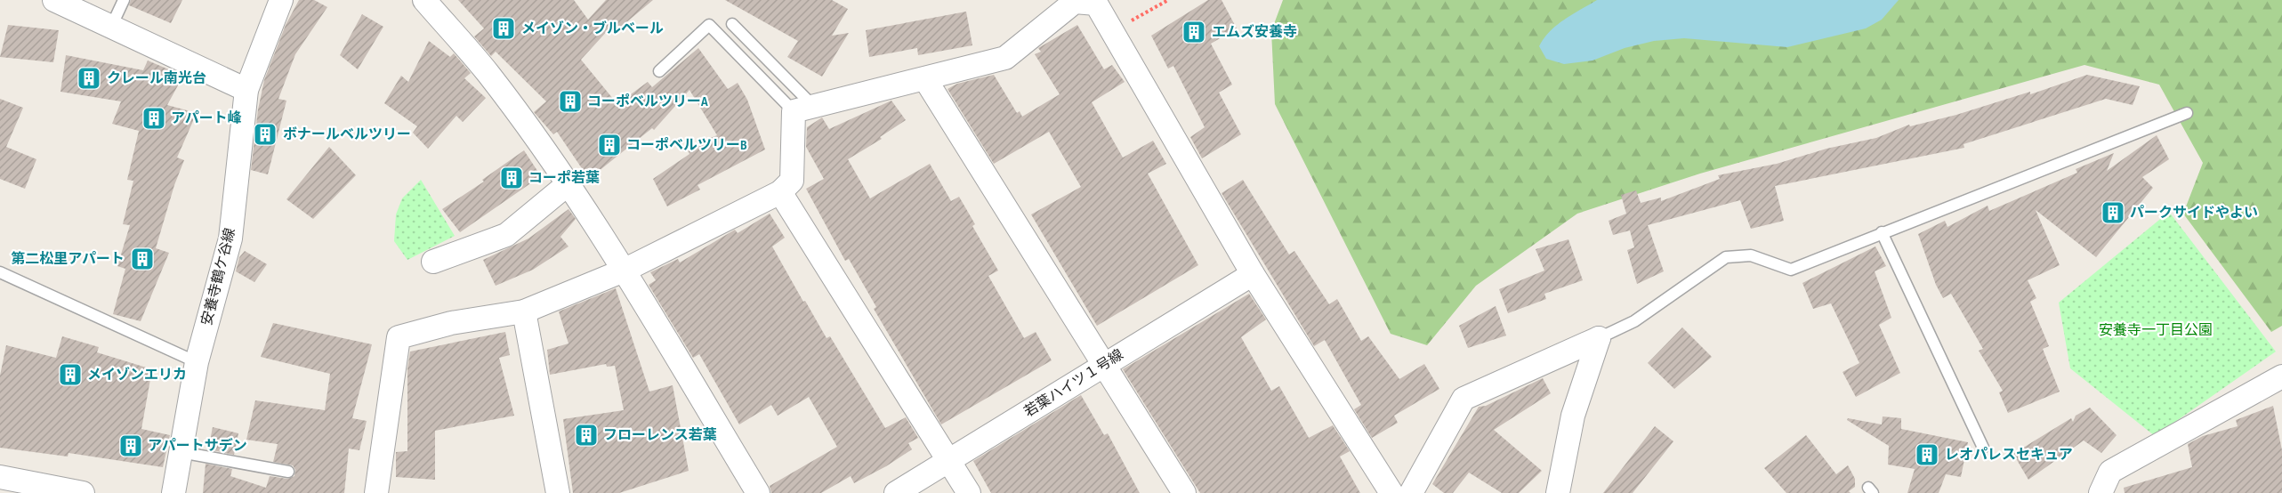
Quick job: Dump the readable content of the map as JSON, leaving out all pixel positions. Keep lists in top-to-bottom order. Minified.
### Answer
{"streets":{"street":["安養寺鶴ケ谷線","若葉ハイツ１号線"]},"parks":["安養寺一丁目公園"],"places":{"building":["メイゾン・ブルベール","エムズ安養寺","クレール南光台","コーポベルツリーA","アパート峰","ボナールベルツリー","コーポベルツリーB","コーポ若葉","パークサイドやよい","第二松里アパート","メイゾンエリカ","フローレンス若葉","アパートサデン","レオパレスセキュア"]}}
